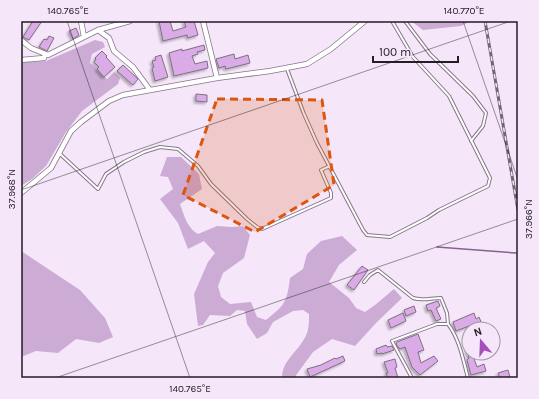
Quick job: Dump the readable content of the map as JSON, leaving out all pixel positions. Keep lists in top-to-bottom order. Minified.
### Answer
{"scale_bar":"100 m","north":"top","coordinates":["140.765°E","140.770°E","37.968°N","37.966°N"]}
